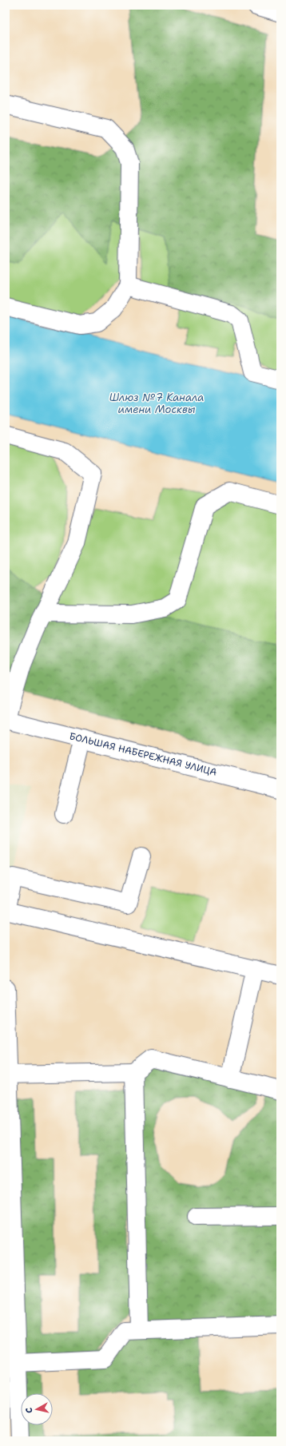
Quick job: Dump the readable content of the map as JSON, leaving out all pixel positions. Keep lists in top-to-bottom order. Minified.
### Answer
{"streets":{"street":["БОЛЬШАЯ НАБЕРЕЖНАЯ УЛИЦА"]},"water":["Шлюз №7 Канала имени Москвы"],"north":"left"}
